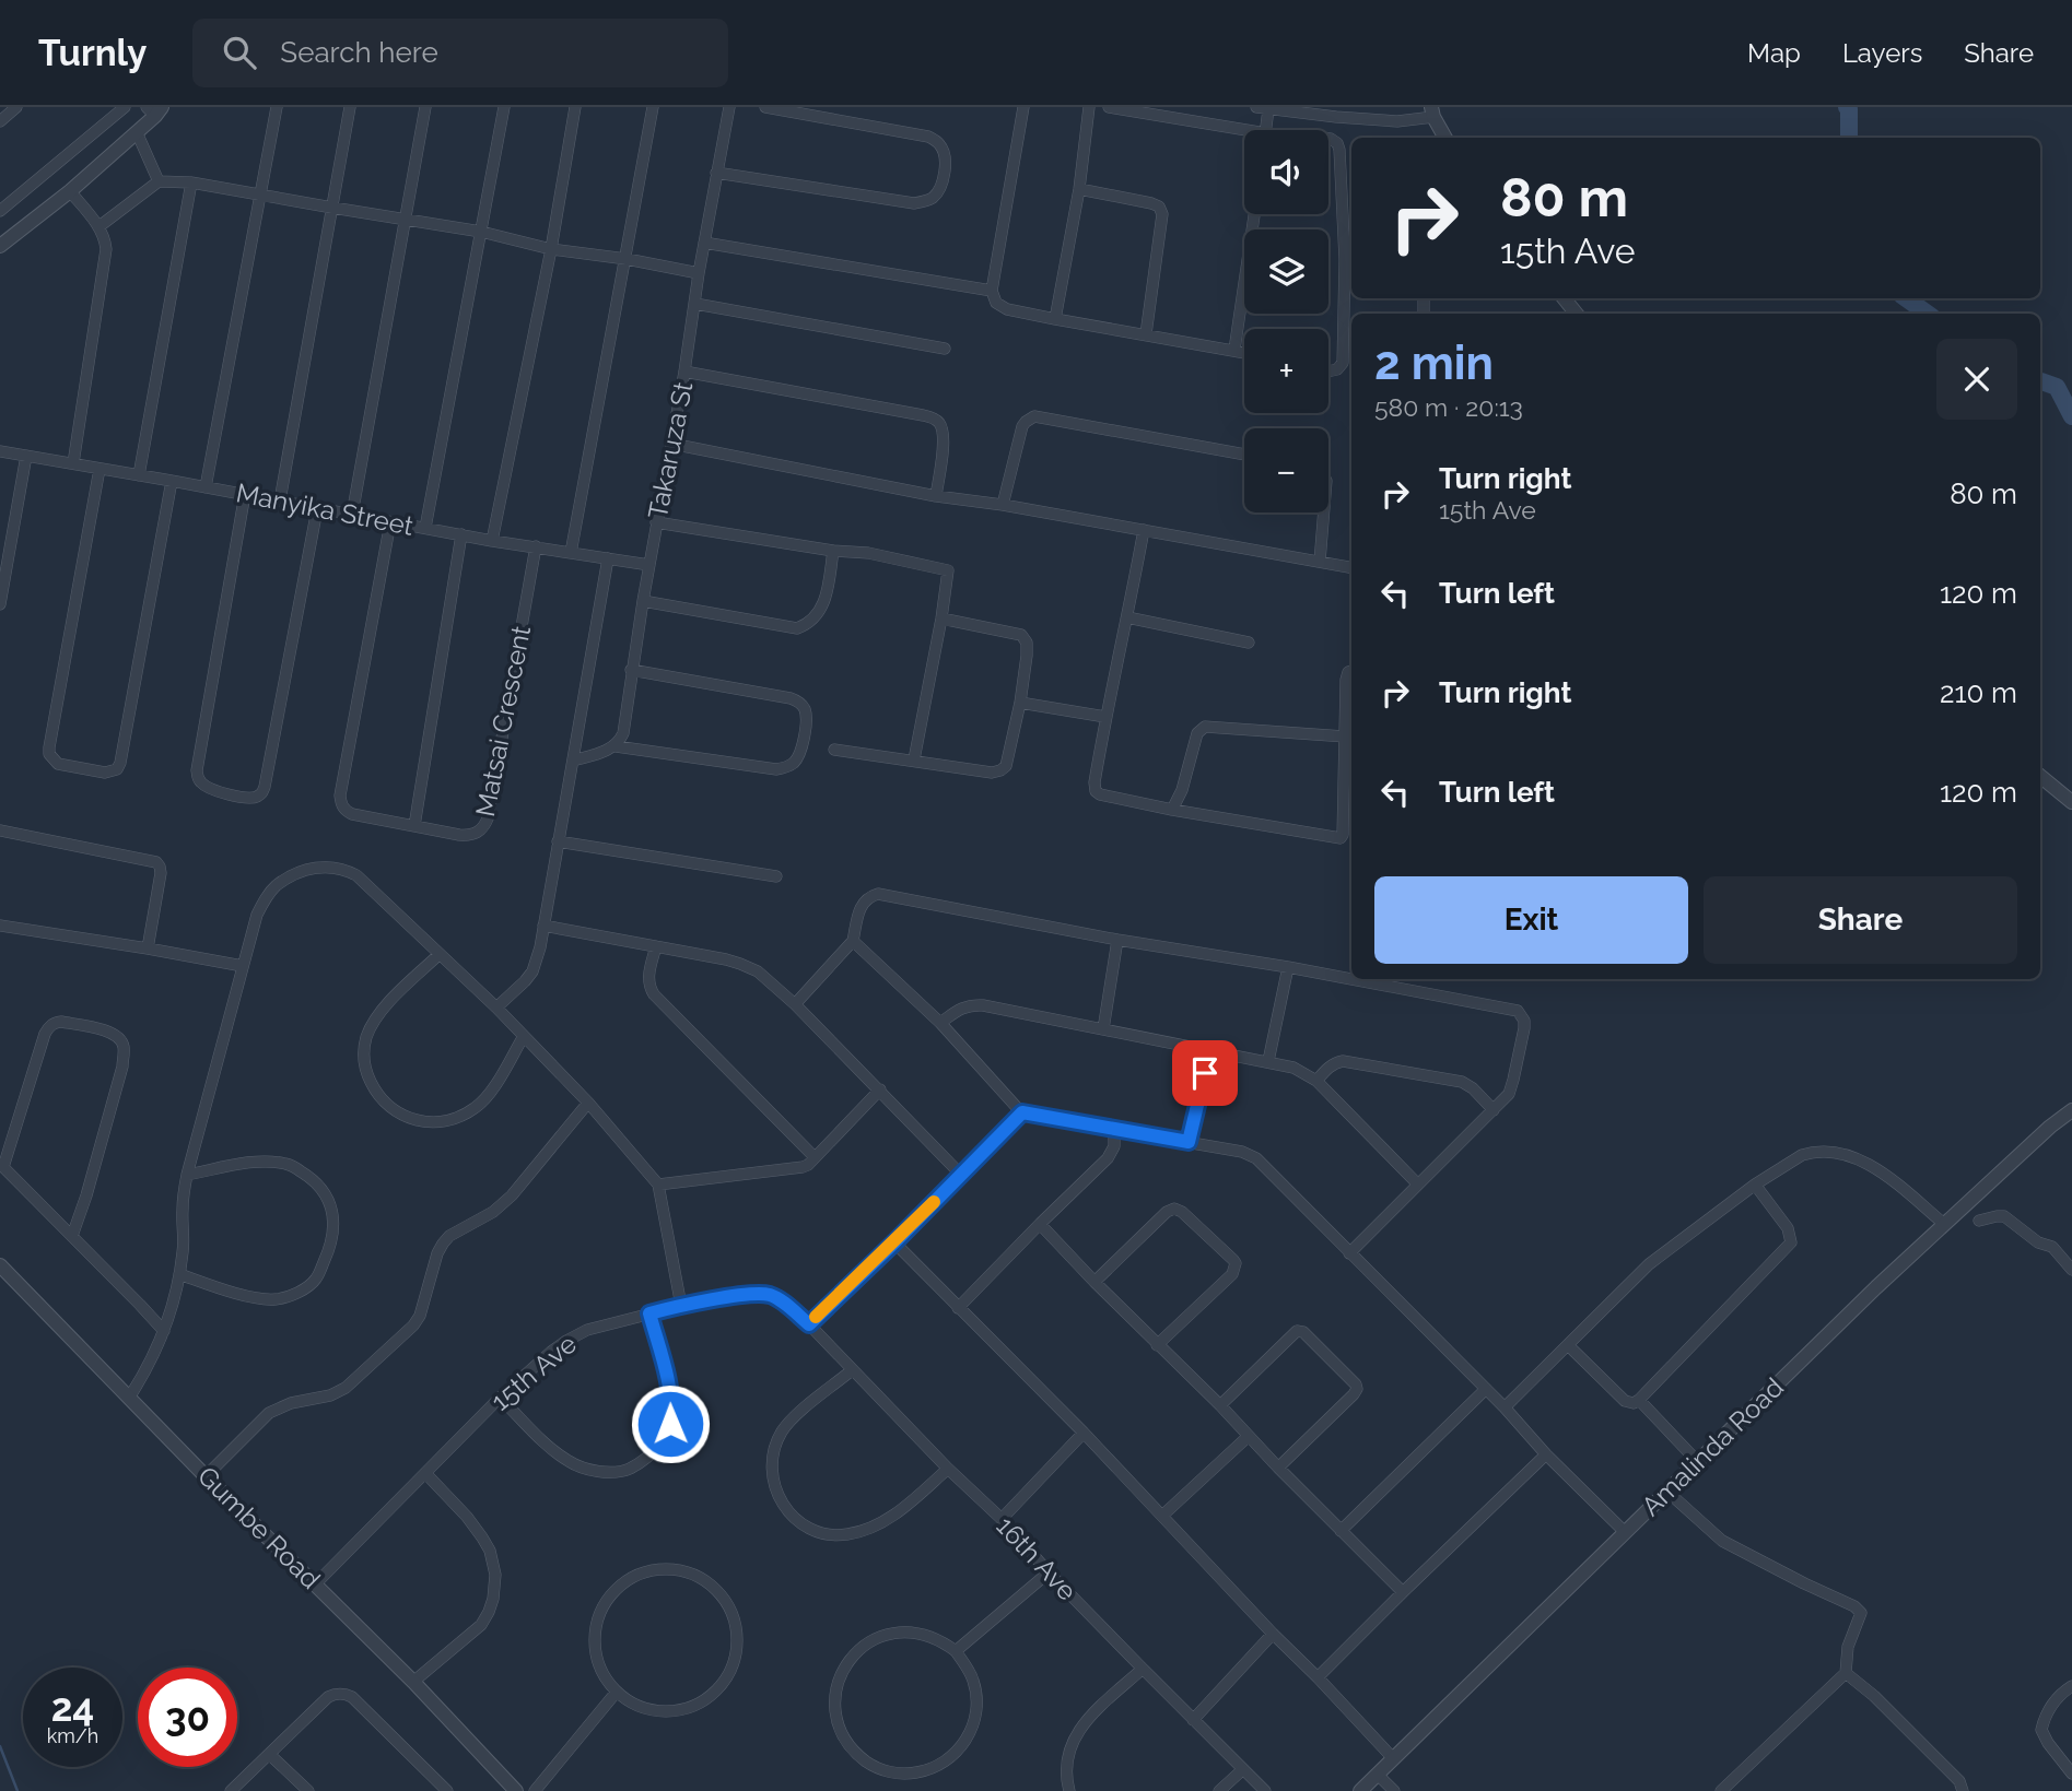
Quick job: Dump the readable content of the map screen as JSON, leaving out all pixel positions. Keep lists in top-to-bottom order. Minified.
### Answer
{"streets":{"street":["Takaruza St","Manyika Street","Matsai Crescent","15th Ave","Amalinda Road","Gumbe Road","16th Ave"]},"crossings":[["Takaruza St","Manyika Street"],["Manyika Street","Matsai Crescent"],["15th Ave","Gumbe Road"],["15th Ave","16th Ave"]],"page":{"header":"Turnly","search":"Search here","nav":["Map","Layers","Share"],"map_buttons":["+","−"],"turn":["80 m","15th Ave"],"heading":["2 min","580 m · 20:13"],"list":[{"name":"Turn right","note":"15th Ave","value":"80 m"},{"name":"Turn left","value":"120 m"},{"name":"Turn right","value":"210 m"},{"name":"Turn left","value":"120 m"}],"buttons":["Exit","Share"],"speed":"24 km/h","limit":"30"}}
